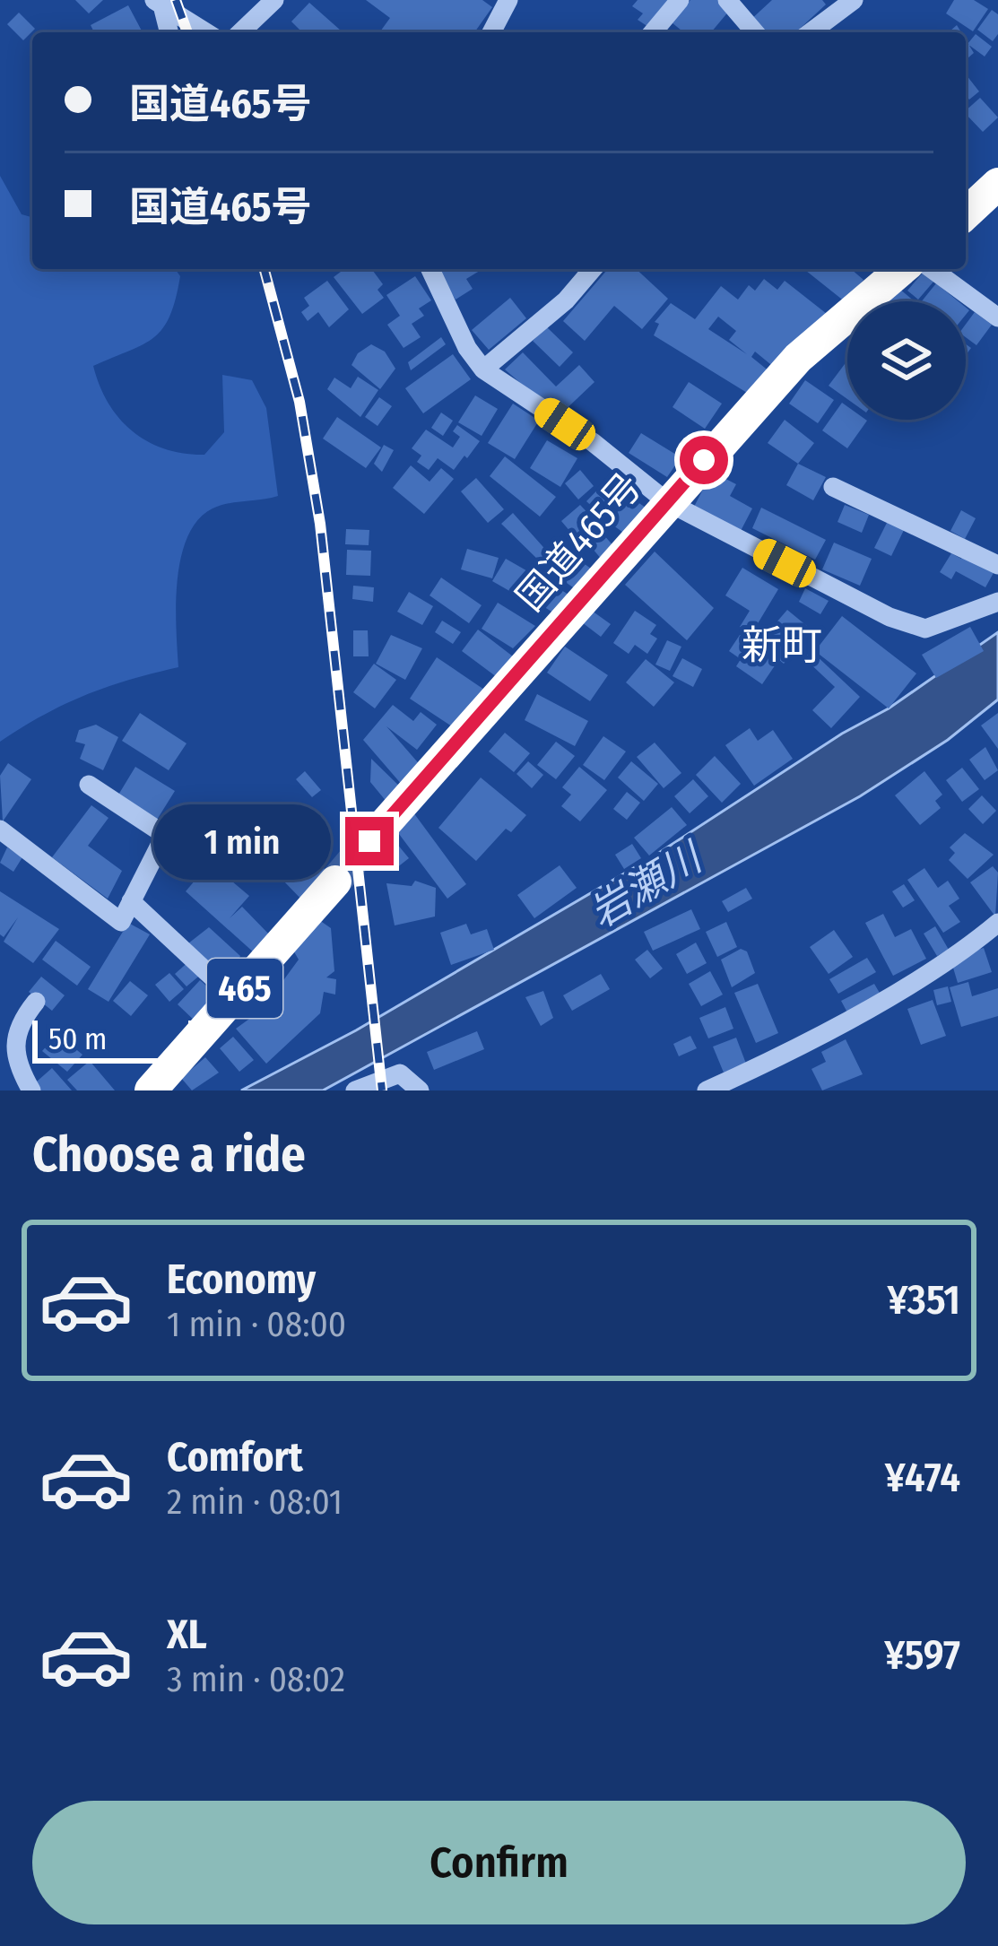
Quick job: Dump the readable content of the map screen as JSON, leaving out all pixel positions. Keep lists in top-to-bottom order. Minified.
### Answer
{"streets":{"highway":["国道465号","465"]},"districts":["新町"],"water":["岩瀬川"],"scale_bar":"50 m","page":{"banner":["国道465号","国道465号"],"bubble":"1 min","scale":"50 m","heading":"Choose a ride","list":[{"name":"Economy","note":"1 min · 08:00","value":"¥351"},{"name":"Comfort","note":"2 min · 08:01","value":"¥474"},{"name":"XL","note":"3 min · 08:02","value":"¥597"}],"buttons":"Confirm"}}
